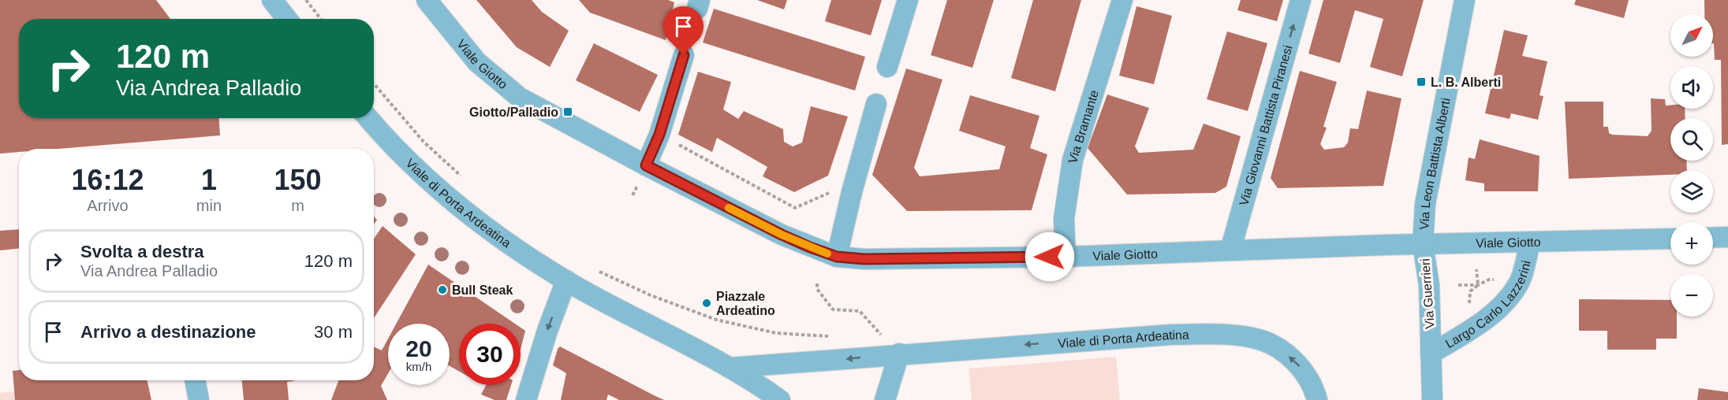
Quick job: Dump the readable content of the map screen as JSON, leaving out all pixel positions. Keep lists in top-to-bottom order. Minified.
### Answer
{"streets":{"street":["Viale Giotto","Via Giovanni Battista Piranesi","Via Bramante","Via Leon Battista Alberti","Viale di Porta Ardeatina","Via Guerrieri","Largo Carlo Lazzerini"]},"crossings":[["Viale Giotto","Via Giovanni Battista Piranesi"],["Viale Giotto","Via Bramante"],["Viale Giotto","Via Leon Battista Alberti"],["Viale Giotto","Via Guerrieri"],["Viale Giotto","Largo Carlo Lazzerini"],["Via Leon Battista Alberti","Via Guerrieri"],["Via Guerrieri","Largo Carlo Lazzerini"]],"one_way":["Via Giovanni Battista Piranesi","Viale di Porta Ardeatina"],"places":{"transit":["L. B. Alberti","Giotto/Palladio"],"other":["Bull Steak","Piazzale Ardeatino"]},"north":"top right","page":{"map_buttons":["+","−"],"turn":["120 m","Via Andrea Palladio"],"eta":["16:12","Arrivo","1","min","150","m"],"list":[{"name":"Svolta a destra","note":"Via Andrea Palladio","value":"120 m"},{"name":"Arrivo a destinazione","value":"30 m"}],"speed":"20 km/h","limit":"30"}}
